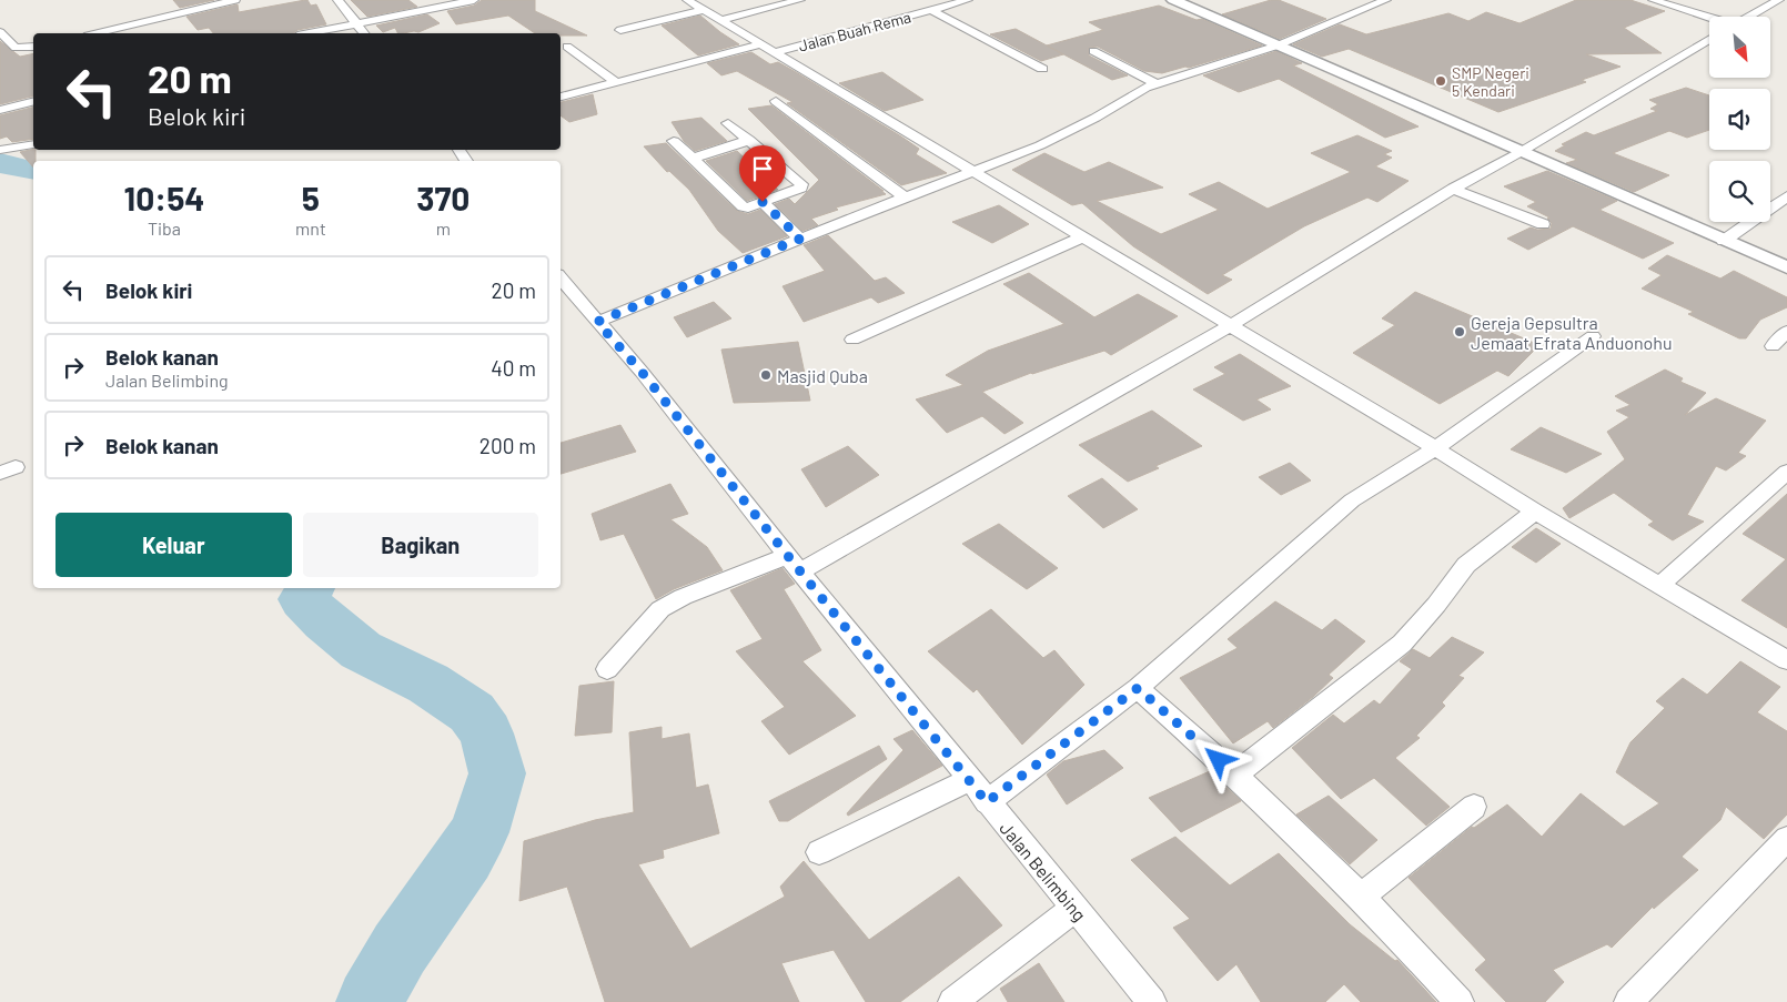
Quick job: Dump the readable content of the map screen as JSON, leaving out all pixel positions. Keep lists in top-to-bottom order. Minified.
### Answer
{"streets":{"street":["Jalan Buah Rema","Jalan Belimbing"]},"places":["SMP Negeri 5 Kendari","Gereja Gepsultra Jemaat Efrata Anduonohu","Masjid Quba"],"north":"bottom right","page":{"turn":["20 m","Belok kiri"],"eta":["10:54","Tiba","5","mnt","370","m"],"list":[{"name":"Belok kiri","value":"20 m"},{"name":"Belok kanan","note":"Jalan Belimbing","value":"40 m"},{"name":"Belok kanan","value":"200 m"}],"buttons":["Keluar","Bagikan"]}}
